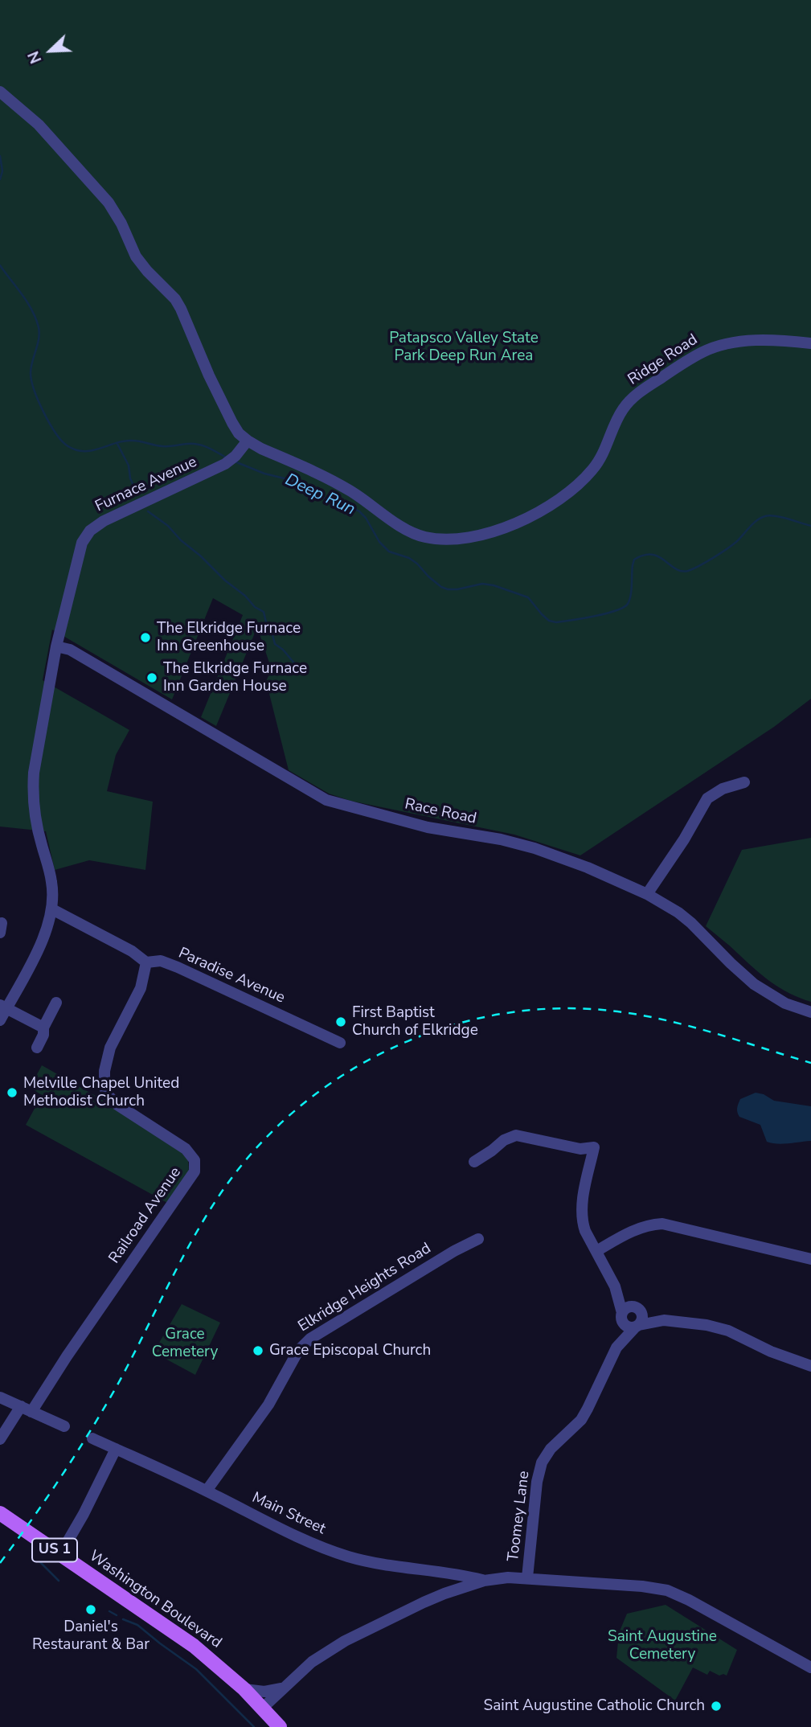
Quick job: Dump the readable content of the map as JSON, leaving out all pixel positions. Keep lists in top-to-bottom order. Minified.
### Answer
{"streets":{"main road":["US 1","Washington Boulevard"],"street":["Ridge Road","Furnace Avenue","Race Road","Paradise Avenue","Railroad Avenue","Elkridge Heights Road","Main Street","Toomey Lane"]},"crossings":[["Ridge Road","Furnace Avenue"],["Furnace Avenue","Race Road"],["Furnace Avenue","Paradise Avenue"],["Paradise Avenue","Railroad Avenue"],["Elkridge Heights Road","Main Street"]],"water":["Deep Run"],"parks":["Patapsco Valley State Park Deep Run Area","Grace Cemetery","Saint Augustine Cemetery"],"places":["The Elkridge Furnace Inn Greenhouse","The Elkridge Furnace Inn Garden House","First Baptist Church of Elkridge","Melville Chapel United Methodist Church","Grace Episcopal Church","Daniel's Restaurant & Bar","Saint Augustine Catholic Church"],"north":"bottom left"}
